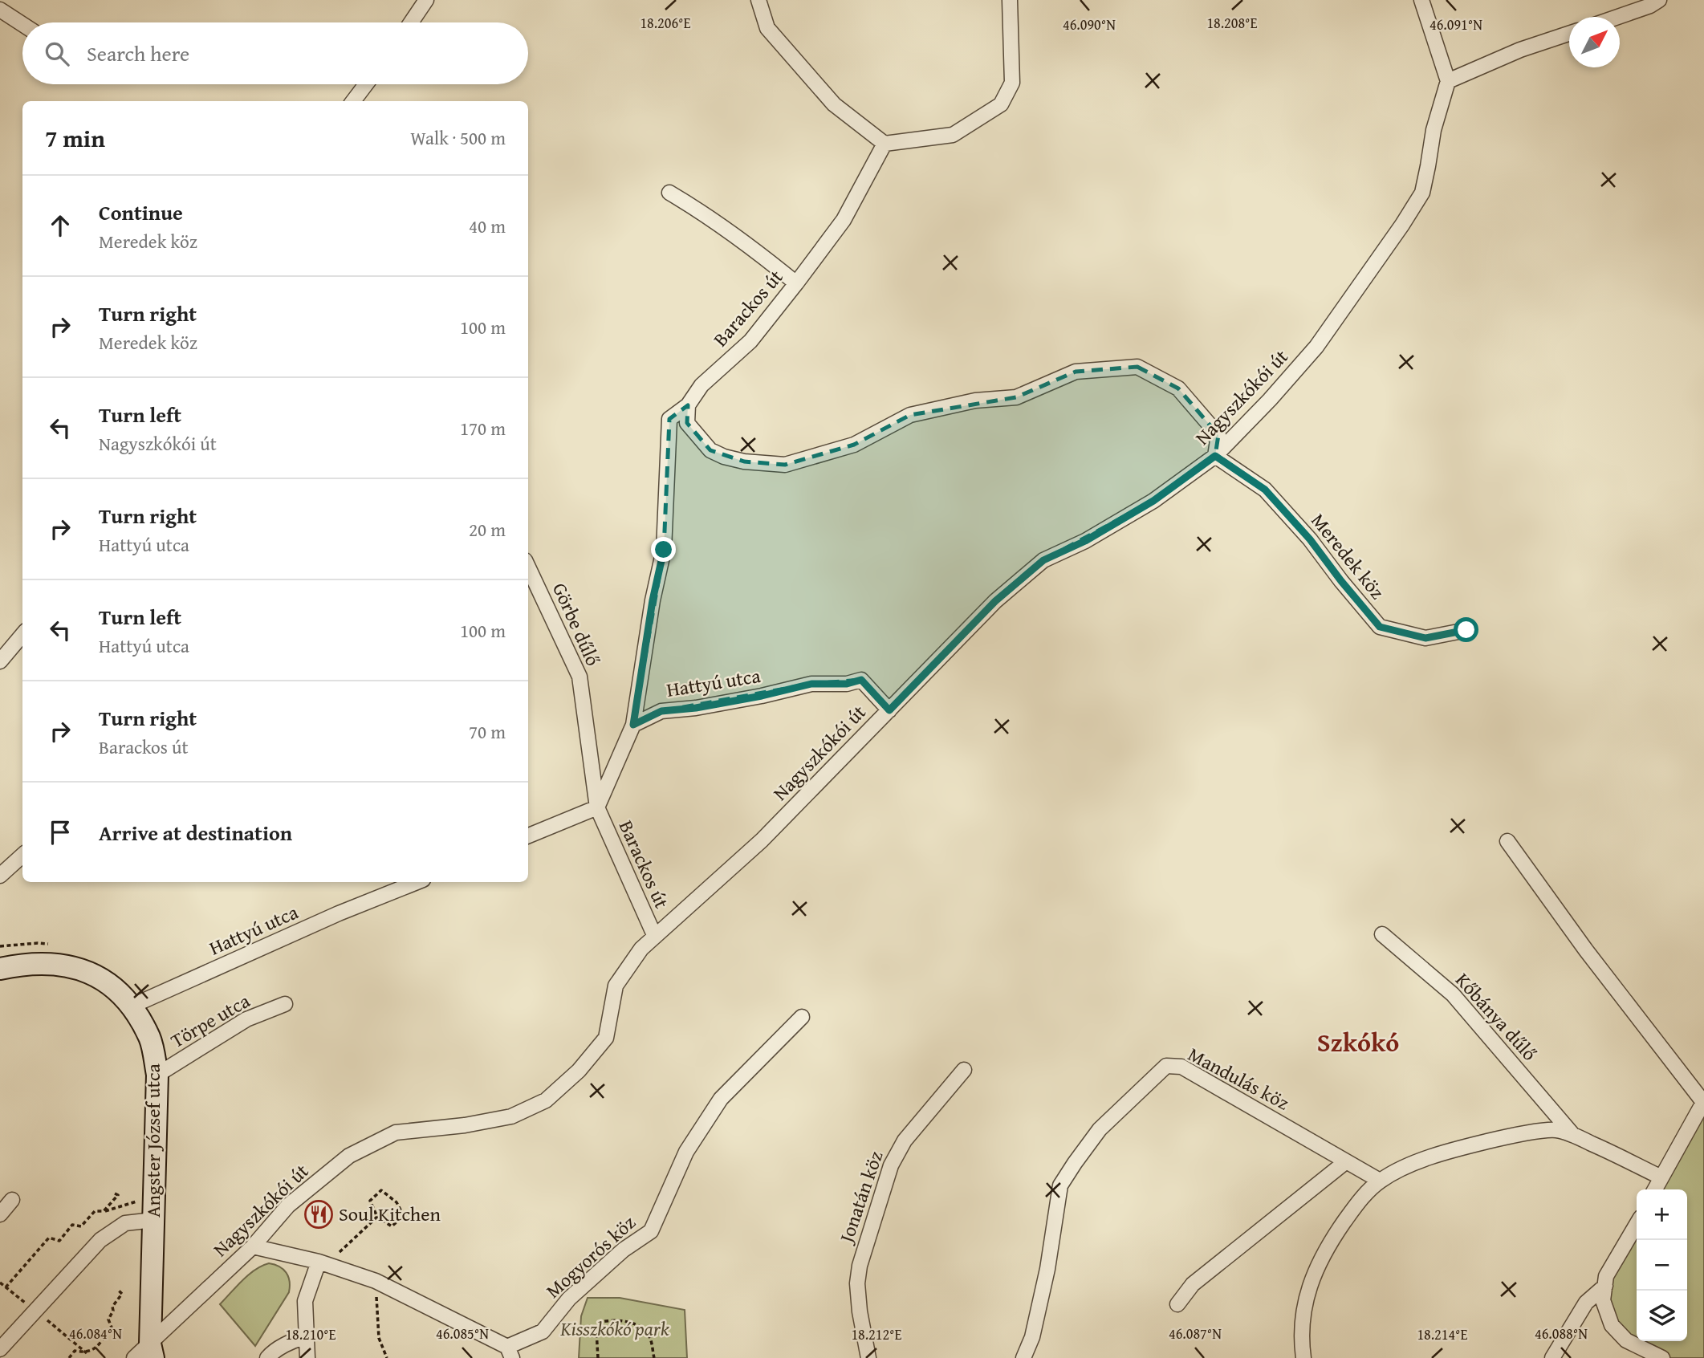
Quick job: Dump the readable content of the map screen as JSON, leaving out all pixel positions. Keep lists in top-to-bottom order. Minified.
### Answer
{"streets":{"street":["Barackos út","Nagyszkókói út","Meredek köz","Görbe dűlő","Hattyú utca","Kőbánya dűlő","Törpe utca","Mandulás köz","Angster József utca","Jonatán köz","Mogyorós köz"]},"crossings":[["Barackos út","Nagyszkókói út"],["Barackos út","Görbe dűlő"],["Barackos út","Hattyú utca"],["Nagyszkókói út","Meredek köz"],["Nagyszkókói út","Hattyú utca"],["Nagyszkókói út","Angster József utca"],["Hattyú utca","Angster József utca"],["Törpe utca","Angster József utca"]],"districts":["Szkókó"],"parks":["Kisszkókó park"],"places":{"restaurant":["Soul Kitchen"]},"north":"top right","page":{"search":"Search here","heading":["7 min","Walk · 500 m"],"list":[["Continue","Meredek köz","40 m"],["Turn right","Meredek köz","100 m"],["Turn left","Nagyszkókói út","170 m"],["Turn right","Hattyú utca","20 m"],["Turn left","Hattyú utca","100 m"],["Turn right","Barackos út","70 m"],"Arrive at destination"],"map_buttons":["+","−"]},"coordinates":["18.208°E","18.206°E","46.090°N","46.091°N","46.084°N","46.085°N","46.087°N","46.088°N","18.210°E","18.212°E","18.214°E"]}
